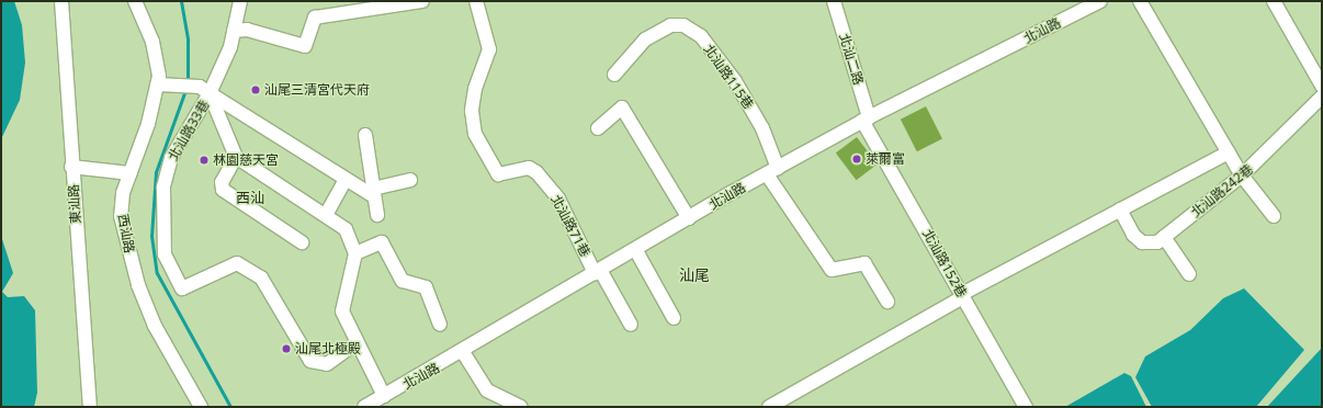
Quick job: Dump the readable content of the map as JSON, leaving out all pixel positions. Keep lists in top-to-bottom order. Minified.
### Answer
{"streets":{"street":["北汕路","北汕二路","北汕路115巷","北汕路33巷","北汕路242巷","東汕路","北汕路71巷","西汕路","北汕路152巷"]},"crossings":[["北汕路","北汕二路"],["北汕路","北汕路115巷"],["北汕路","北汕路71巷"],["北汕路","北汕路152巷"],["北汕二路","北汕路152巷"]],"districts":["西汕","汕尾"],"places":["汕尾三清宮代天府","萊爾富","林園慈天宮","汕尾北極殿"]}
